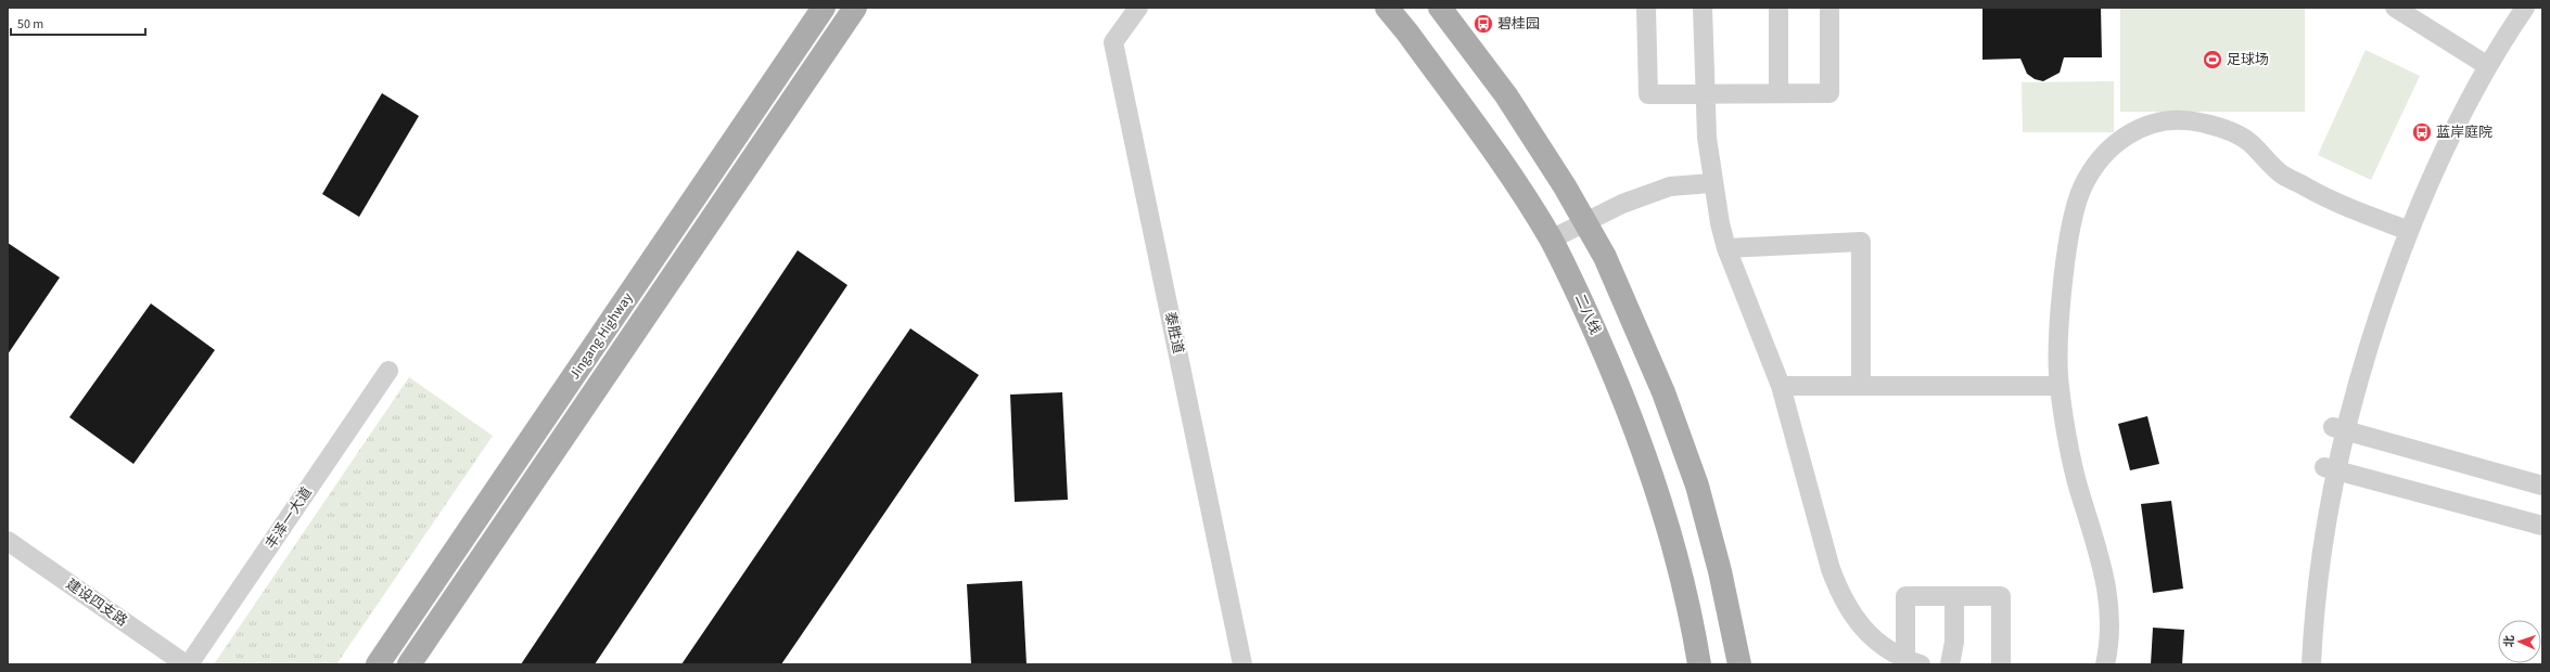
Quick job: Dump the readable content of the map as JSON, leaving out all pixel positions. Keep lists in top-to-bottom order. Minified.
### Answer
{"streets":{"main road":["二八线","Jingang Highway"],"street":["泰胜道","丰泽一大道","建设四支路"]},"crossings":[["丰泽一大道","建设四支路"]],"places":{"bus stop":["碧桂园","蓝岸庭院"],"sports":["足球场"]},"scale_bar":"50 m","north":"left"}
